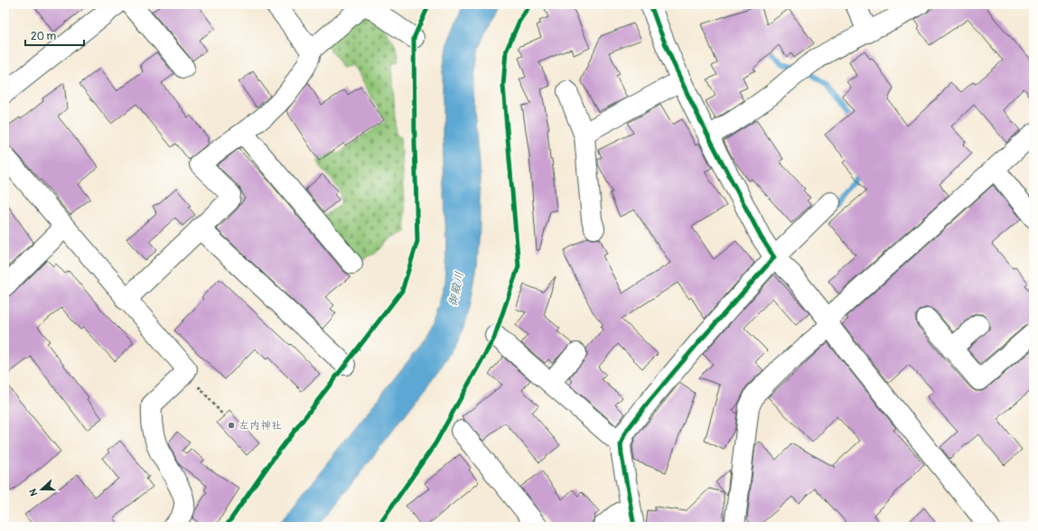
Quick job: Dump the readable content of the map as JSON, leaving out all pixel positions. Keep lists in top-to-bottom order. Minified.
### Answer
{"water":["御殿川"],"places":["左内神社"],"scale_bar":"20 m","north":"left"}
